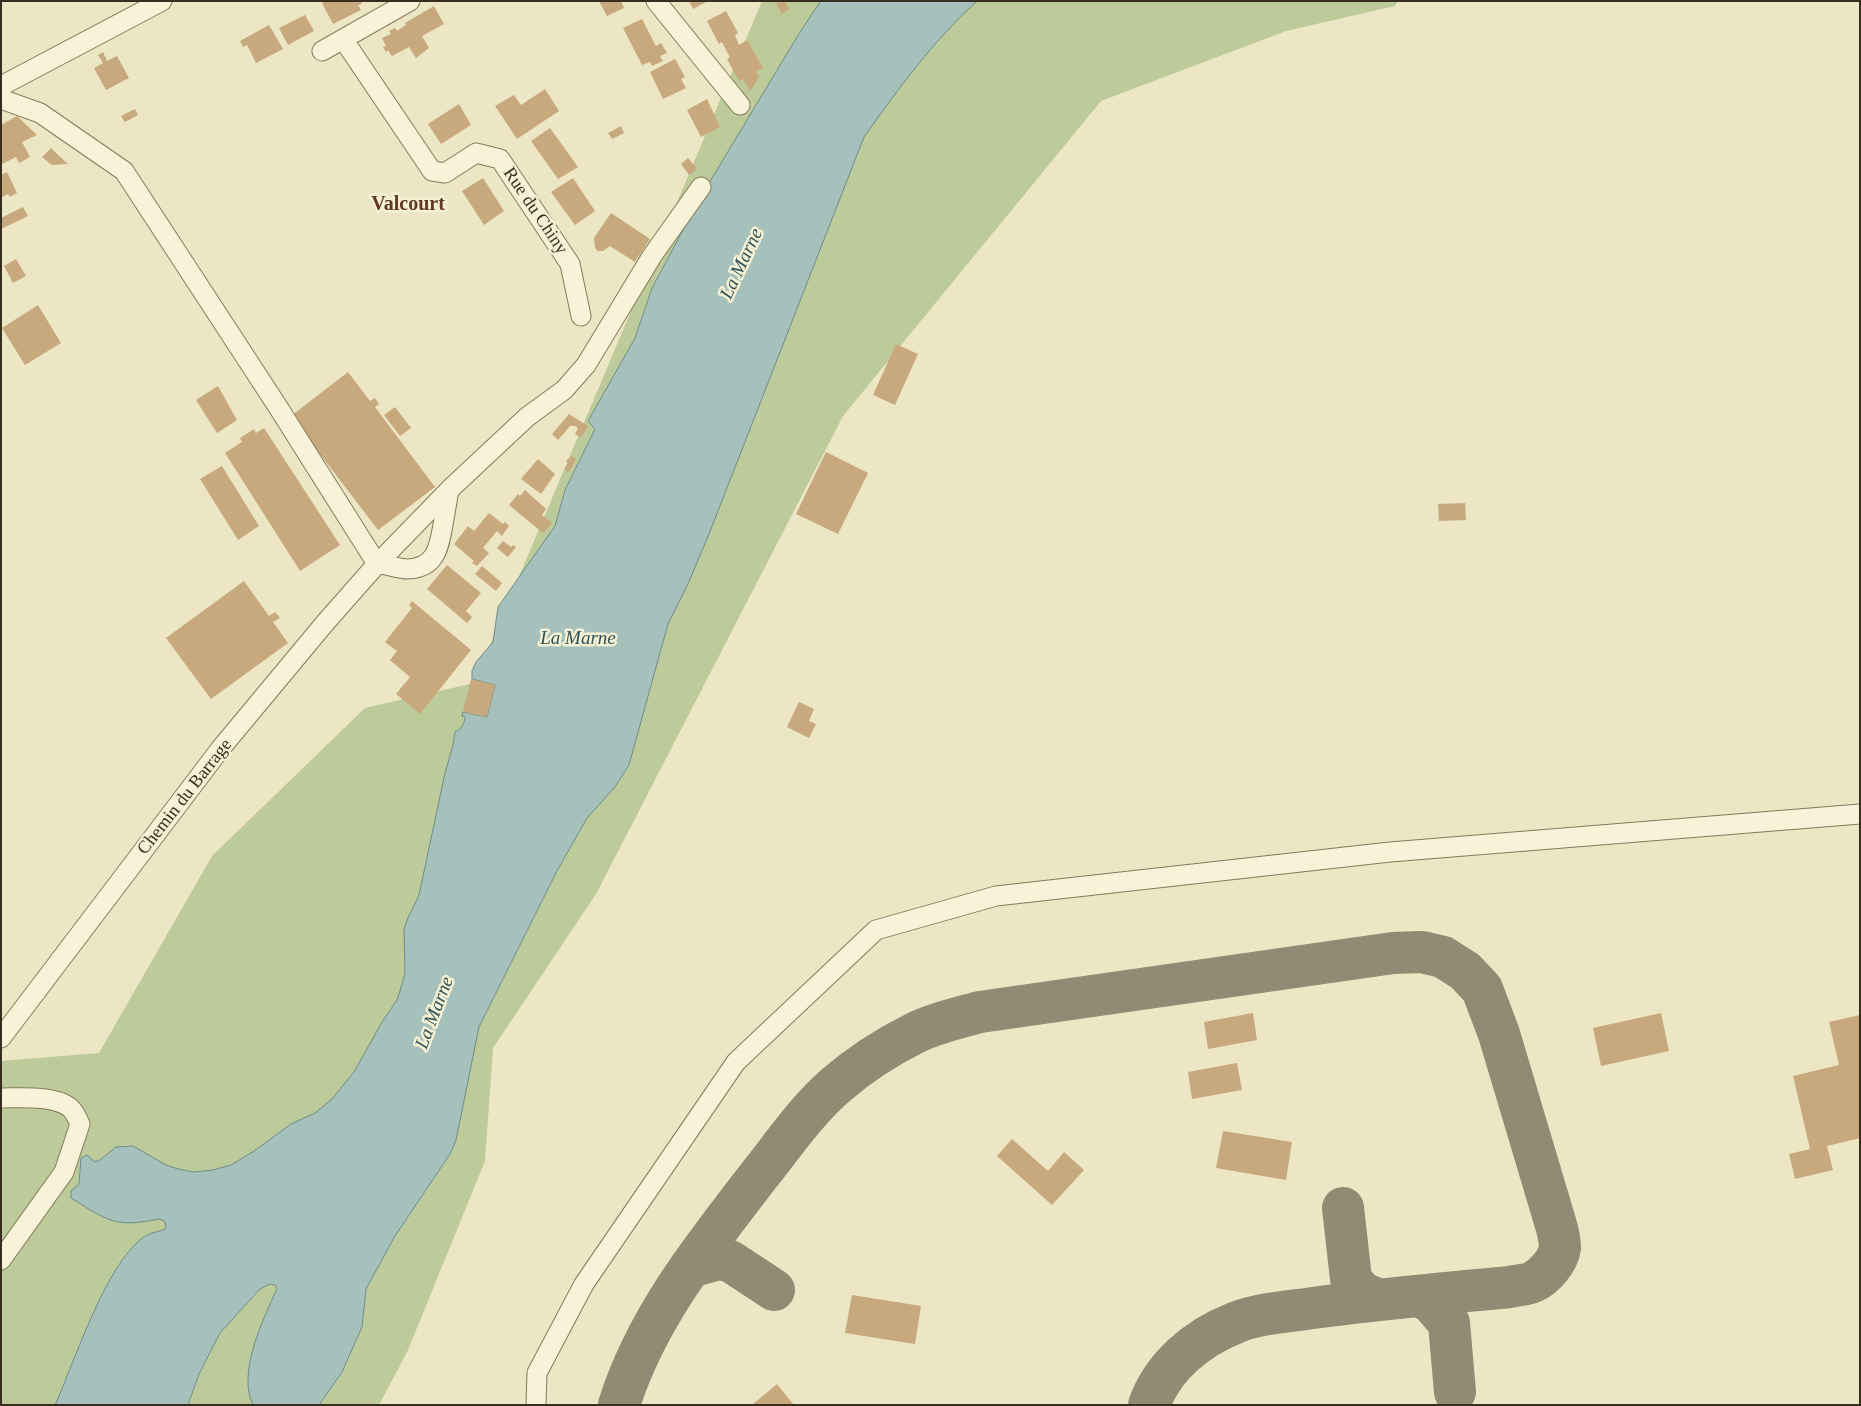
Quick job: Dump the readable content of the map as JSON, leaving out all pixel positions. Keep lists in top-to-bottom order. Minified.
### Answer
{"streets":{"street":["Rue du Chiny","Chemin du Barrage"]},"districts":["Valcourt"],"water":["La Marne"]}
